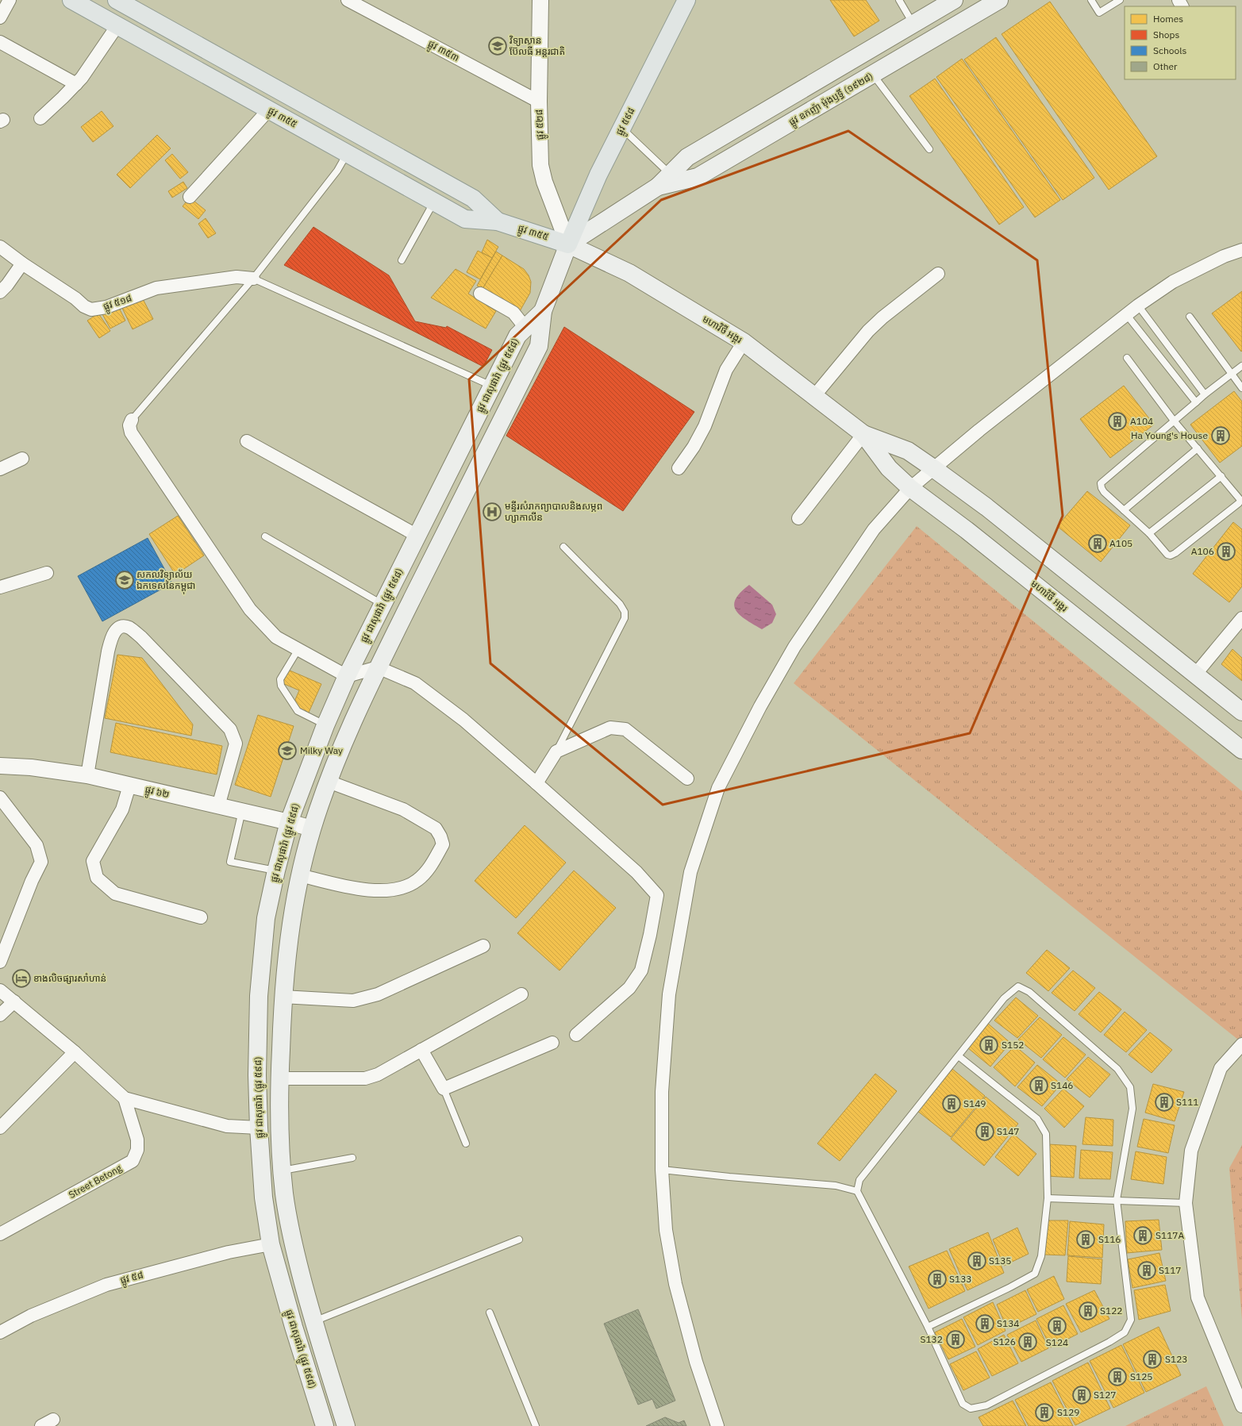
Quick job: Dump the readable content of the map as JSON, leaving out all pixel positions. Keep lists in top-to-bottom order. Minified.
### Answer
{"streets":{"main road":["ផ្លូវ ឧកញ៉ា ម៉ុងឫទ្ធី (១៩២៨)","ផ្លូវ ៣៥៥","ផ្លូវ ៥៩៨","មហាវិថី អង្គរ","ផ្លូវ ជាសុផារ៉ា (ផ្លូវ ៥៩៨)"],"street":["ផ្លូវ ៣៥៣","ផ្លូវ ៥២៨","ផ្លូវ ៥១៨","ផ្លូវ ៦២","Street Betong","ផ្លូវ ៥៨"]},"crossings":[["ផ្លូវ ៣៥៣","ផ្លូវ ៥២៨"],["ផ្លូវ ឧកញ៉ា ម៉ុងឫទ្ធី (១៩២៨)","ផ្លូវ ៣៥៥"],["ផ្លូវ ឧកញ៉ា ម៉ុងឫទ្ធី (១៩២៨)","ផ្លូវ ៥៩៨"],["ផ្លូវ ឧកញ៉ា ម៉ុងឫទ្ធី (១៩២៨)","ផ្លូវ ៥២៨"],["ផ្លូវ ឧកញ៉ា ម៉ុងឫទ្ធី (១៩២៨)","មហាវិថី អង្គរ"],["ផ្លូវ ឧកញ៉ា ម៉ុងឫទ្ធី (១៩២៨)","ផ្លូវ ជាសុផារ៉ា (ផ្លូវ ៥៩៨)"],["ផ្លូវ ៣៥៥","ផ្លូវ ៥៩៨"],["ផ្លូវ ៣៥៥","ផ្លូវ ៥២៨"],["ផ្លូវ ៣៥៥","មហាវិថី អង្គរ"],["ផ្លូវ ៣៥៥","ផ្លូវ ជាសុផារ៉ា (ផ្លូវ ៥៩៨)"],["ផ្លូវ ៥៩៨","ផ្លូវ ៥២៨"],["ផ្លូវ ៥៩៨","មហាវិថី អង្គរ"],["ផ្លូវ ៥៩៨","ផ្លូវ ជាសុផារ៉ា (ផ្លូវ ៥៩៨)"],["ផ្លូវ ៥២៨","មហាវិថី អង្គរ"],["ផ្លូវ ៥២៨","ផ្លូវ ជាសុផារ៉ា (ផ្លូវ ៥៩៨)"],["មហាវិថី អង្គរ","ផ្លូវ ជាសុផារ៉ា (ផ្លូវ ៥៩៨)"],["ផ្លូវ ជាសុផារ៉ា (ផ្លូវ ៥៩៨)","ផ្លូវ ៦២"],["ផ្លូវ ជាសុផារ៉ា (ផ្លូវ ៥៩៨)","ផ្លូវ ៥៨"]],"places":{"school or university":["វិទ្យាស្ថាន ប៊ែលធី អន្ដរជាតិ","សកលវិទ្យាល័យ ឯកទេសនៃកម្ពុជា","Milky Way"],"building":["A104","Ha Young's House","A105","A106","S152","S146","S111","S149","S147","S117A","S116","S135","S117","S133","S122","S134","S124","S132","S126","S123","S125","S127","S129"],"hospital":["មន្ទីរសំរាកព្យាបាលនិងសម្ភព ហ្សាកាលីន"],"hotel":["ខាងលិចផ្សារសាំហាន់"]},"legend":["Homes","Shops","Schools","Other"]}
